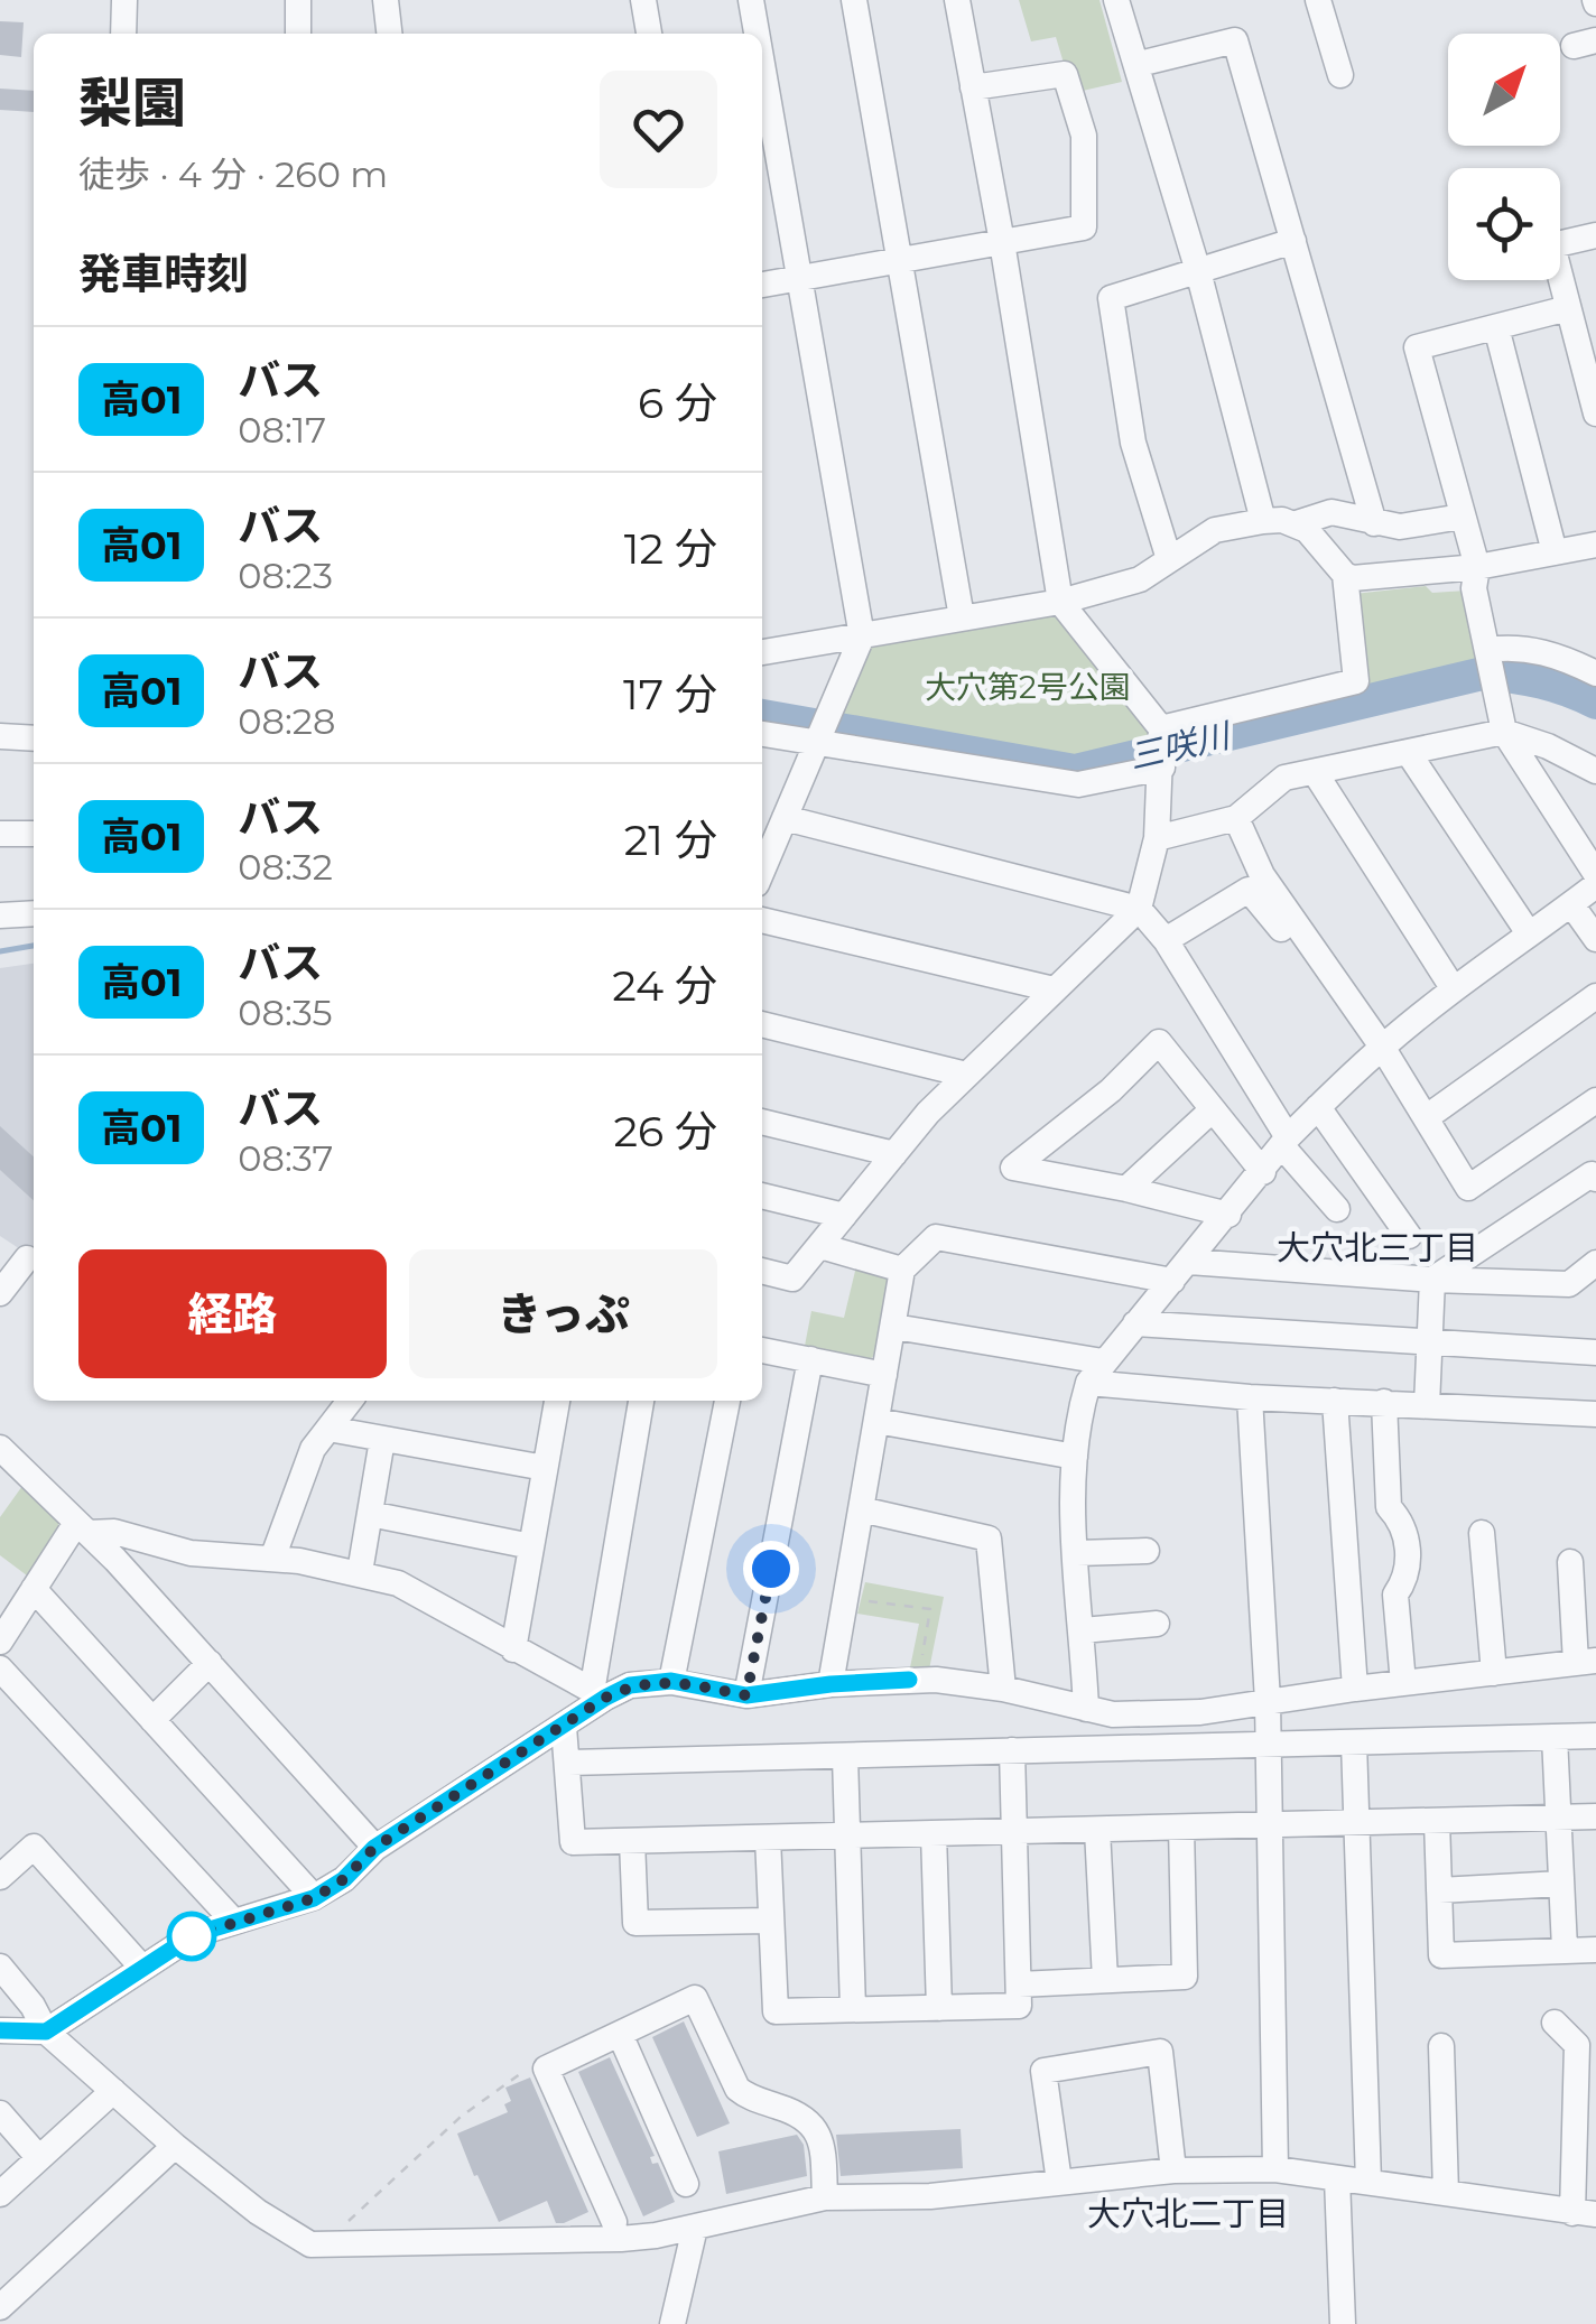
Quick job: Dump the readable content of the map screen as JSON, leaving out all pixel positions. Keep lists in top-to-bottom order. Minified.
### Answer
{"districts":["大穴北三丁目","大穴北二丁目"],"water":["三咲川"],"parks":["大穴第2号公園"],"lines":["bus line 高01"],"north":"top right","page":{"heading":[["梨園","徒歩 · 4 分 · 260 m"],"発車時刻"],"list":[{"mark":"高01","name":"バス","note":"08:17","value":"6 分"},{"mark":"高01","name":"バス","note":"08:23","value":"12 分"},{"mark":"高01","name":"バス","note":"08:28","value":"17 分"},{"mark":"高01","name":"バス","note":"08:32","value":"21 分"},{"mark":"高01","name":"バス","note":"08:35","value":"24 分"},{"mark":"高01","name":"バス","note":"08:37","value":"26 分"}],"buttons":["経路","きっぷ"]}}
